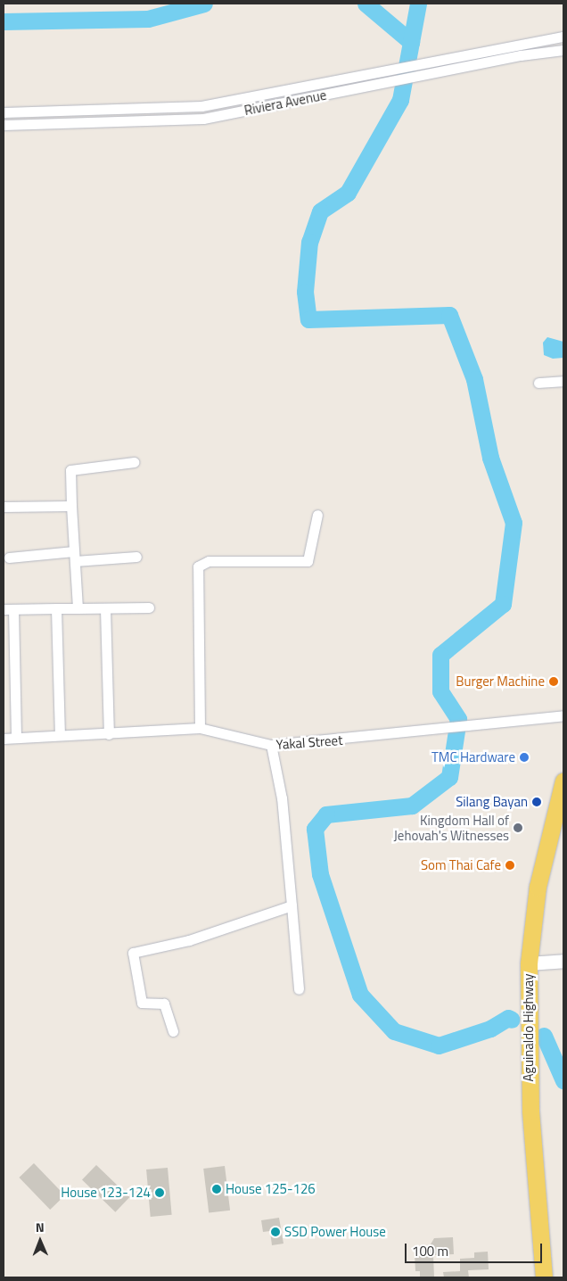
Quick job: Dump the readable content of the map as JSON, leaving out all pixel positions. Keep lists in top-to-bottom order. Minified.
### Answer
{"streets":{"main road":["Aguinaldo Highway"],"street":["Riviera Avenue","Yakal Street"]},"places":["Burger Machine","TMC Hardware","Silang Bayan","Kingdom Hall of Jehovah's Witnesses","Som Thai Cafe","House 125-126","House 123-124","SSD Power House"],"scale_bar":"100 m","north":"top"}
